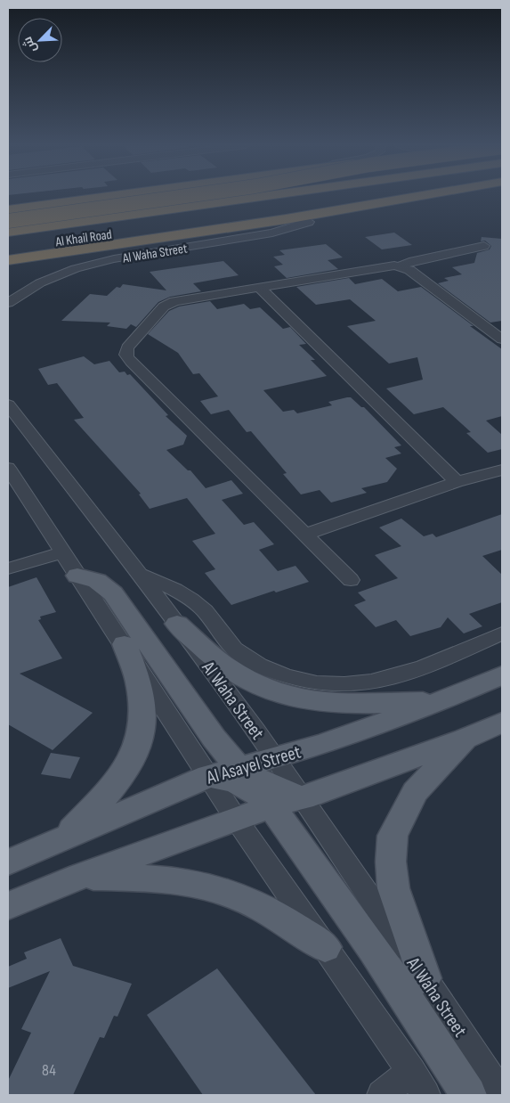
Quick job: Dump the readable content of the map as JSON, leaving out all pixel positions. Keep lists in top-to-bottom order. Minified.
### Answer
{"streets":{"highway":["Al Khail Road"],"main road":["Al Asayel Street"],"street":["Al Waha Street"]},"crossings":[["Al Waha Street","Al Asayel Street"]],"house_numbers":["84"],"north":"bottom left"}
